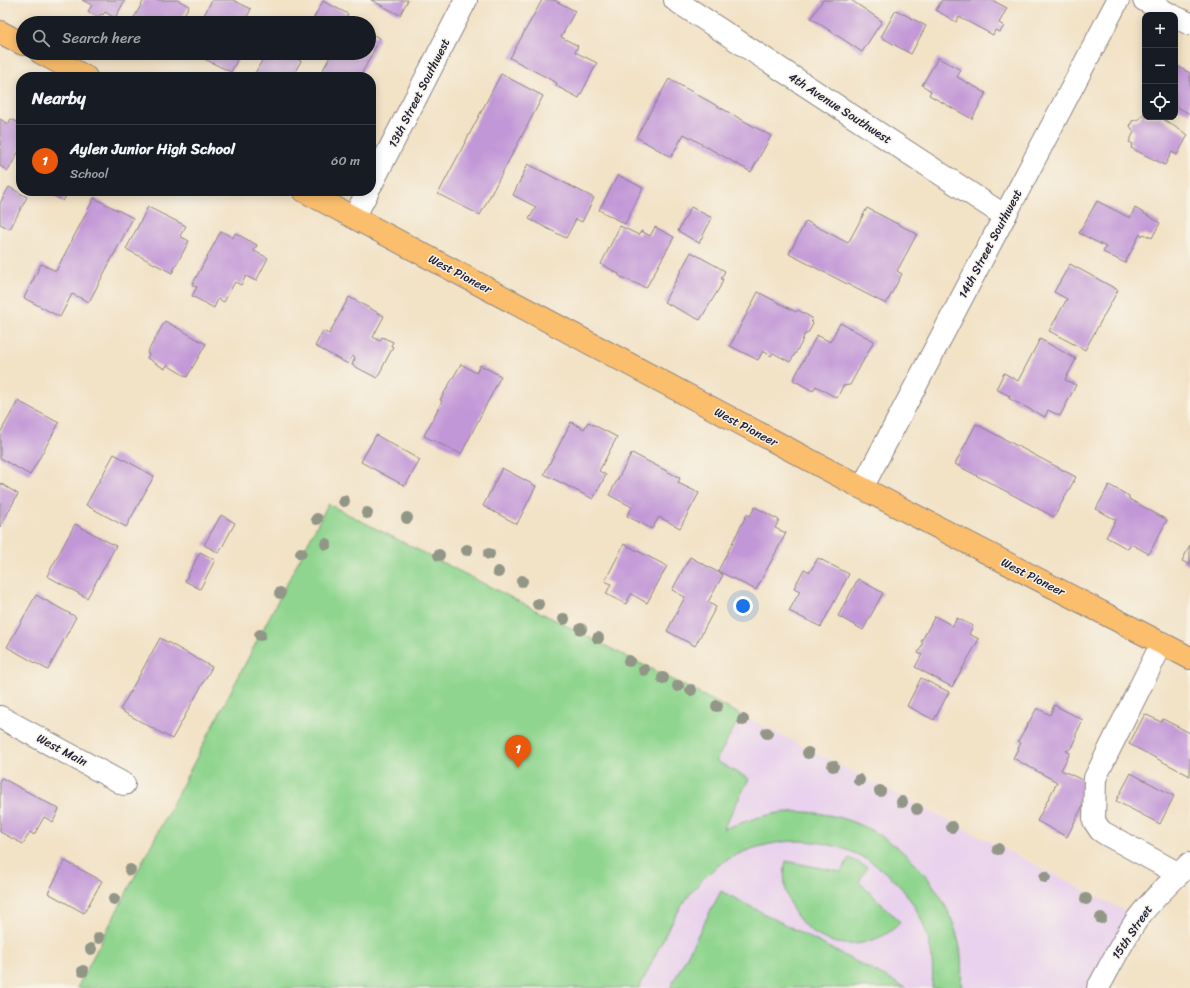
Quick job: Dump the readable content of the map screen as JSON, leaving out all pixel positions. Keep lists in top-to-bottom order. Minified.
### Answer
{"streets":{"main road":["West Pioneer"],"street":["13th Street Southwest","4th Avenue Southwest","14th Street Southwest","West Main","15th Street"]},"crossings":[["4th Avenue Southwest","14th Street Southwest"],["14th Street Southwest","West Pioneer"]],"page":{"map_buttons":["+","−"],"search":"Search here","heading":"Nearby","list":[{"mark":"1","name":"Aylen Junior High School","note":"School","value":"60 m"}],"pins":"1"}}
